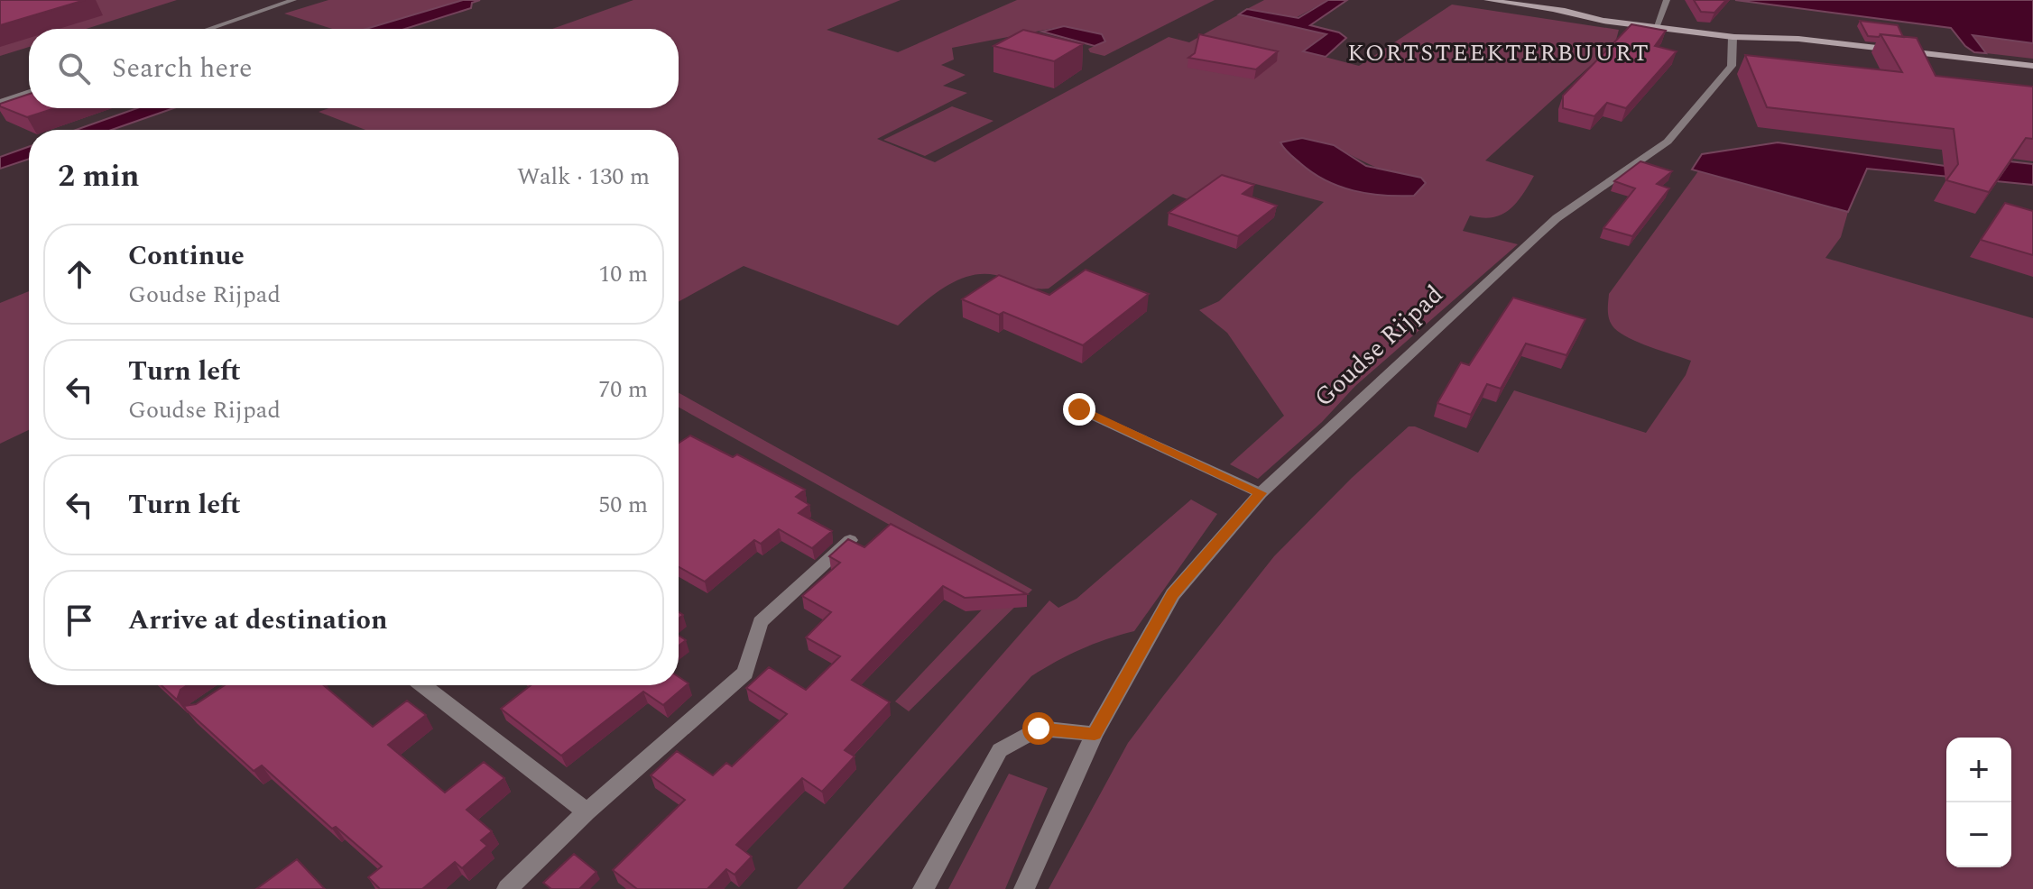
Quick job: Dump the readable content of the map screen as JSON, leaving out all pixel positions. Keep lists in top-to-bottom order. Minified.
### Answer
{"streets":{"street":["Goudse Rijpad"]},"districts":["KORTSTEEKTERBUURT"],"page":{"search":"Search here","heading":["2 min","Walk · 130 m"],"list":[["Continue","Goudse Rijpad","10 m"],["Turn left","Goudse Rijpad","70 m"],["Turn left","50 m"],"Arrive at destination"],"map_buttons":["+","−"]}}
